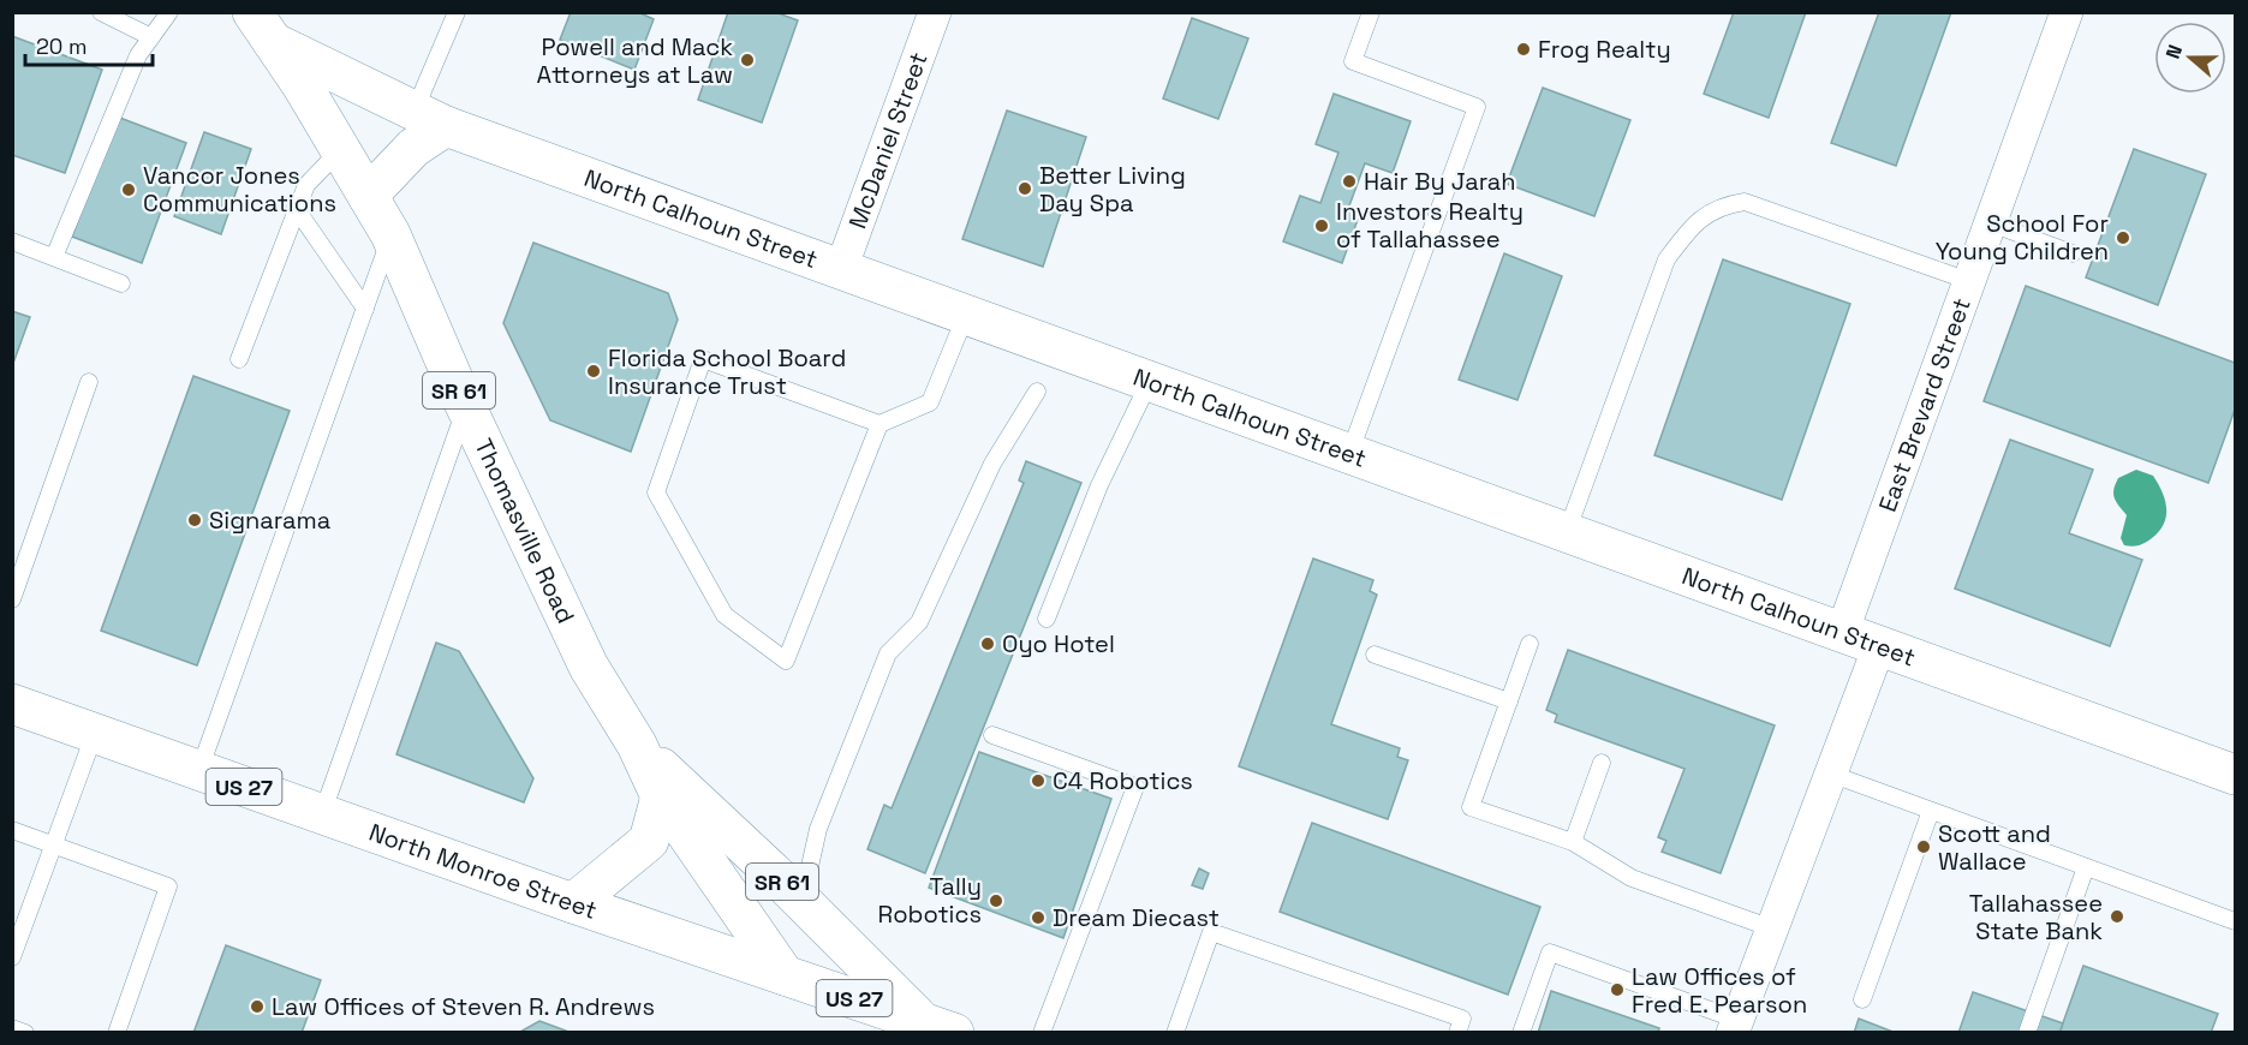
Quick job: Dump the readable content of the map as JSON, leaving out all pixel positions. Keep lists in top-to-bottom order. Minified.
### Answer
{"streets":{"main road":["North Calhoun Street","SR 61","Thomasville Road","US 27","North Monroe Street"],"street":["McDaniel Street","East Brevard Street"]},"crossings":[["McDaniel Street","North Calhoun Street"],["North Calhoun Street","East Brevard Street"],["North Calhoun Street","Thomasville Road"],["Thomasville Road","North Monroe Street"]],"places":["Frog Realty","Powell and Mack Attorneys at Law","Hair By Jarah","Better Living Day Spa","Vancor Jones Communications","Investors Realty of Tallahassee","School For Young Children","Florida School Board Insurance Trust","Signarama","Oyo Hotel","C4 Robotics","Scott and Wallace","Tally Robotics","Tallahassee State Bank","Dream Diecast","Law Offices of Fred E. Pearson","Law Offices of Steven R. Andrews"],"scale_bar":"20 m","north":"left"}
